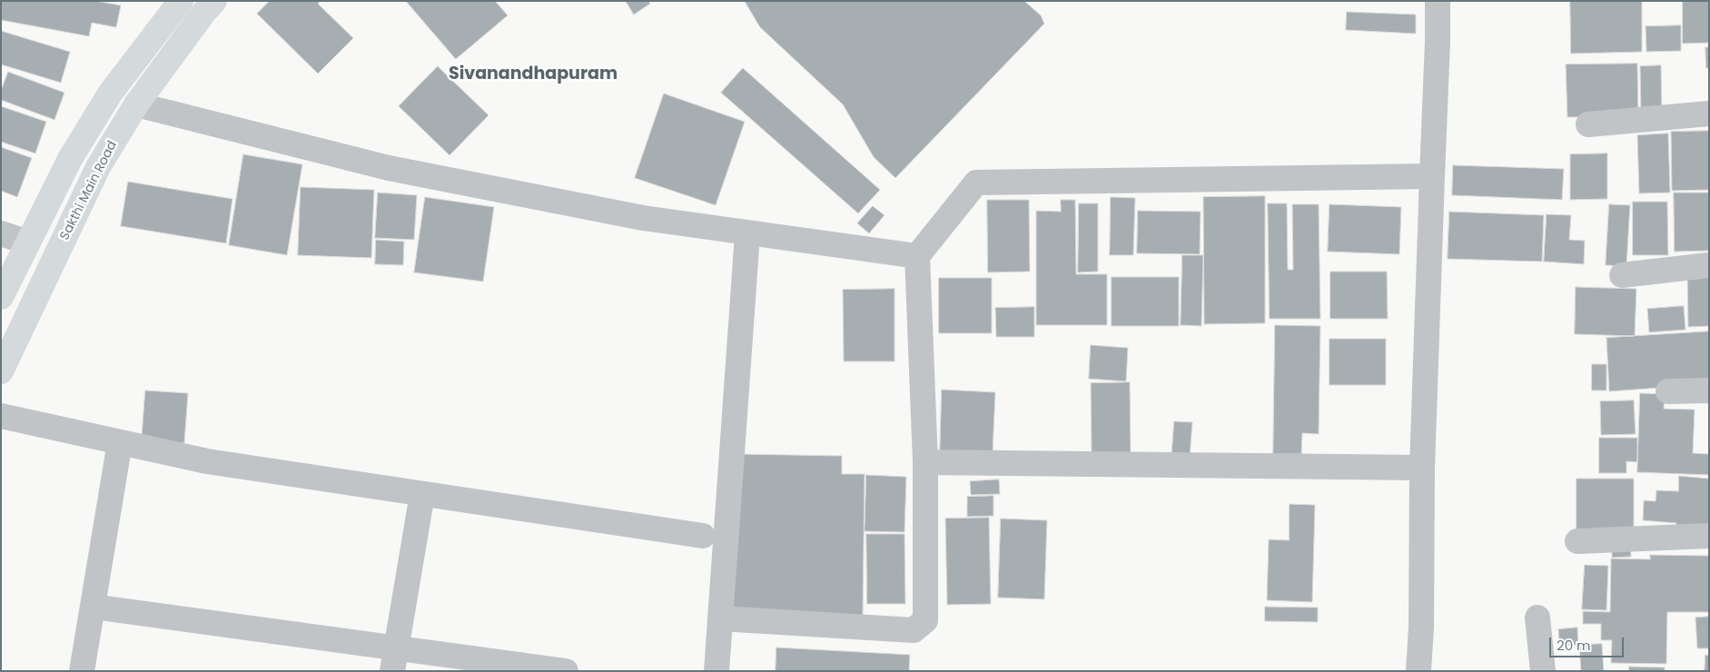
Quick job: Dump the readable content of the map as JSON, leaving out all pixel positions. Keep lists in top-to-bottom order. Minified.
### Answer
{"streets":{"highway":["Sakthi Main Road"]},"districts":["Sivanandhapuram"],"scale_bar":"20 m"}
